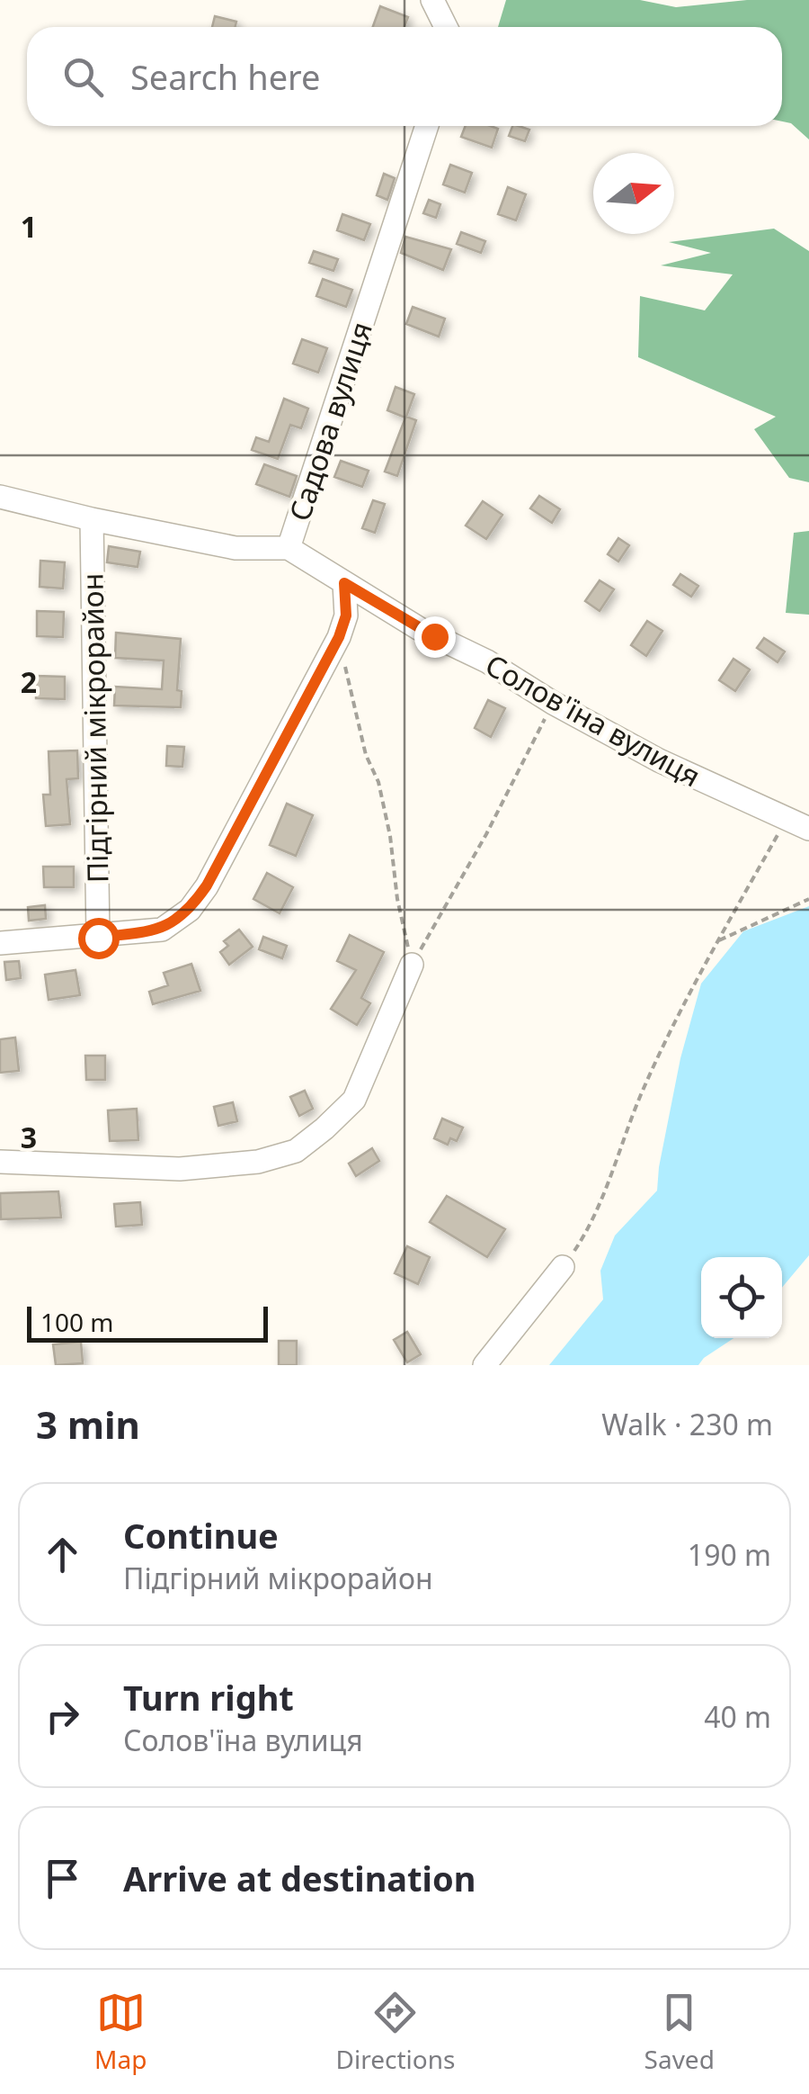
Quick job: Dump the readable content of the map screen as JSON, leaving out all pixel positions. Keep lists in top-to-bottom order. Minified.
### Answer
{"streets":{"street":["Садова вулиця","Солов'їна вулиця","Підгірний мікрорайон"]},"crossings":[["Садова вулиця","Солов'їна вулиця"],["Садова вулиця","Підгірний мікрорайон"]],"scale_bar":"100 m","north":"right","page":{"search":"Search here","scale":"100 m","heading":["3 min","Walk · 230 m"],"list":[["Continue","Підгірний мікрорайон","190 m"],["Turn right","Солов'їна вулиця","40 m"],"Arrive at destination"],"nav":["Map","Directions","Saved"]},"grid":{"rows":["1","2","3"]}}
